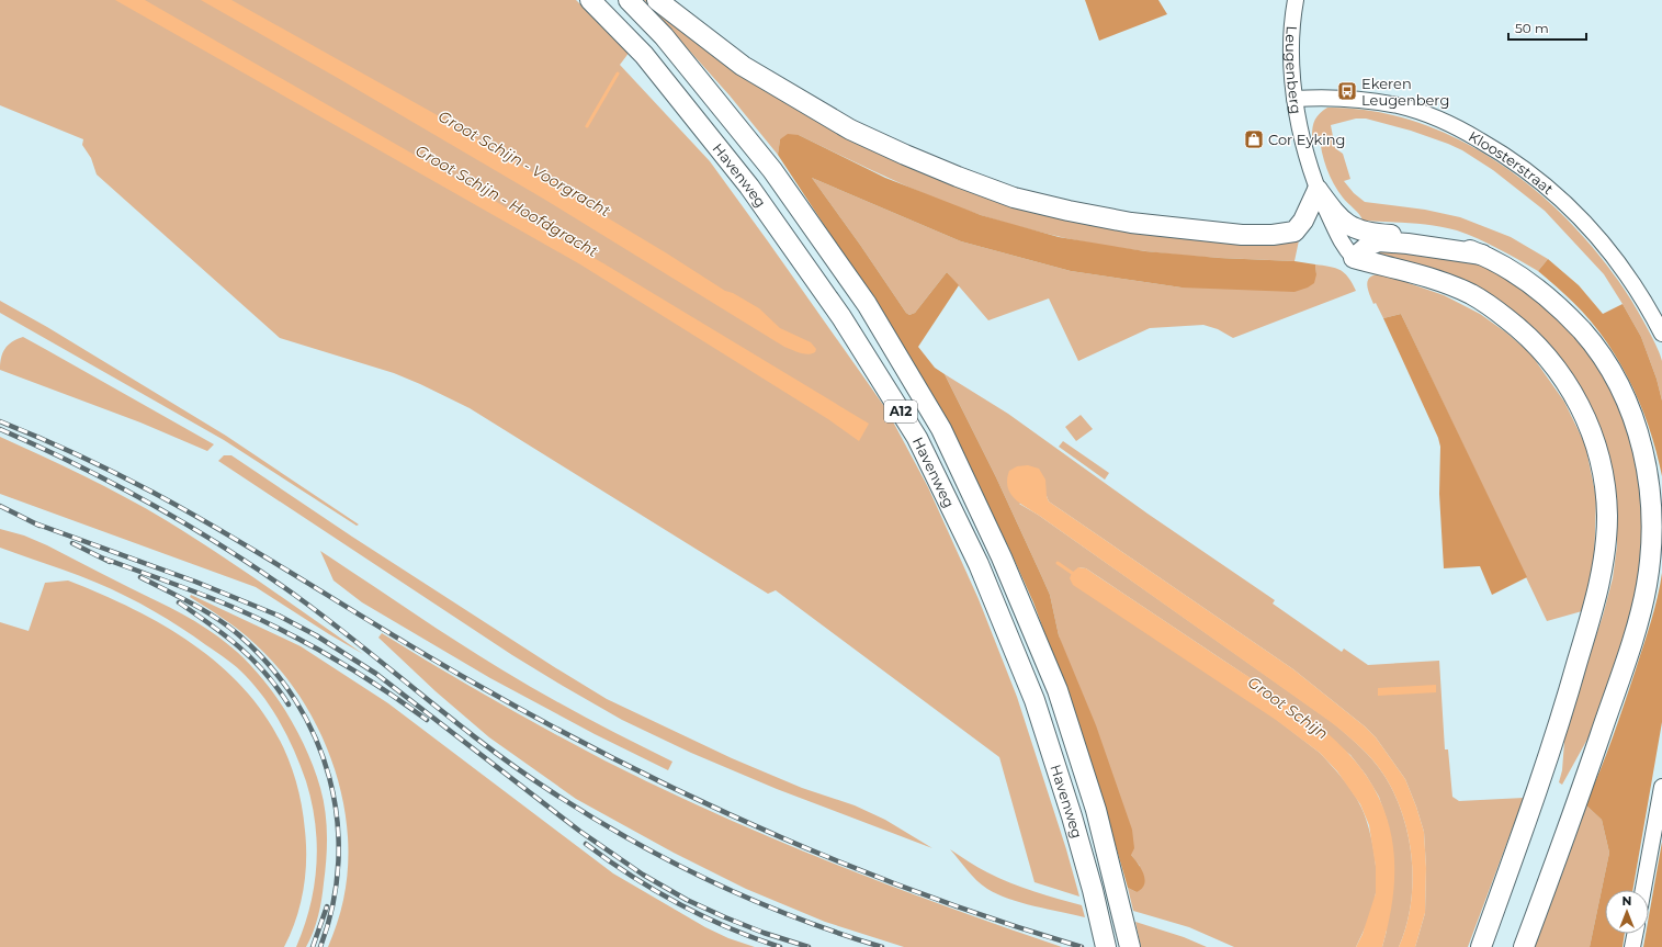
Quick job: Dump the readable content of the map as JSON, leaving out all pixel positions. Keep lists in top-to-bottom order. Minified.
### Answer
{"streets":{"highway":["Havenweg","A12"],"main road":["Leugenberg","Kloosterstraat"]},"crossings":[["Leugenberg","Kloosterstraat"]],"water":["Groot Schijn - Voorgracht","Groot Schijn - Hoofdgracht","Groot Schijn"],"places":{"bus stop":["Ekeren Leugenberg"],"shop":["Cor Eyking"]},"scale_bar":"50 m","north":"top"}
